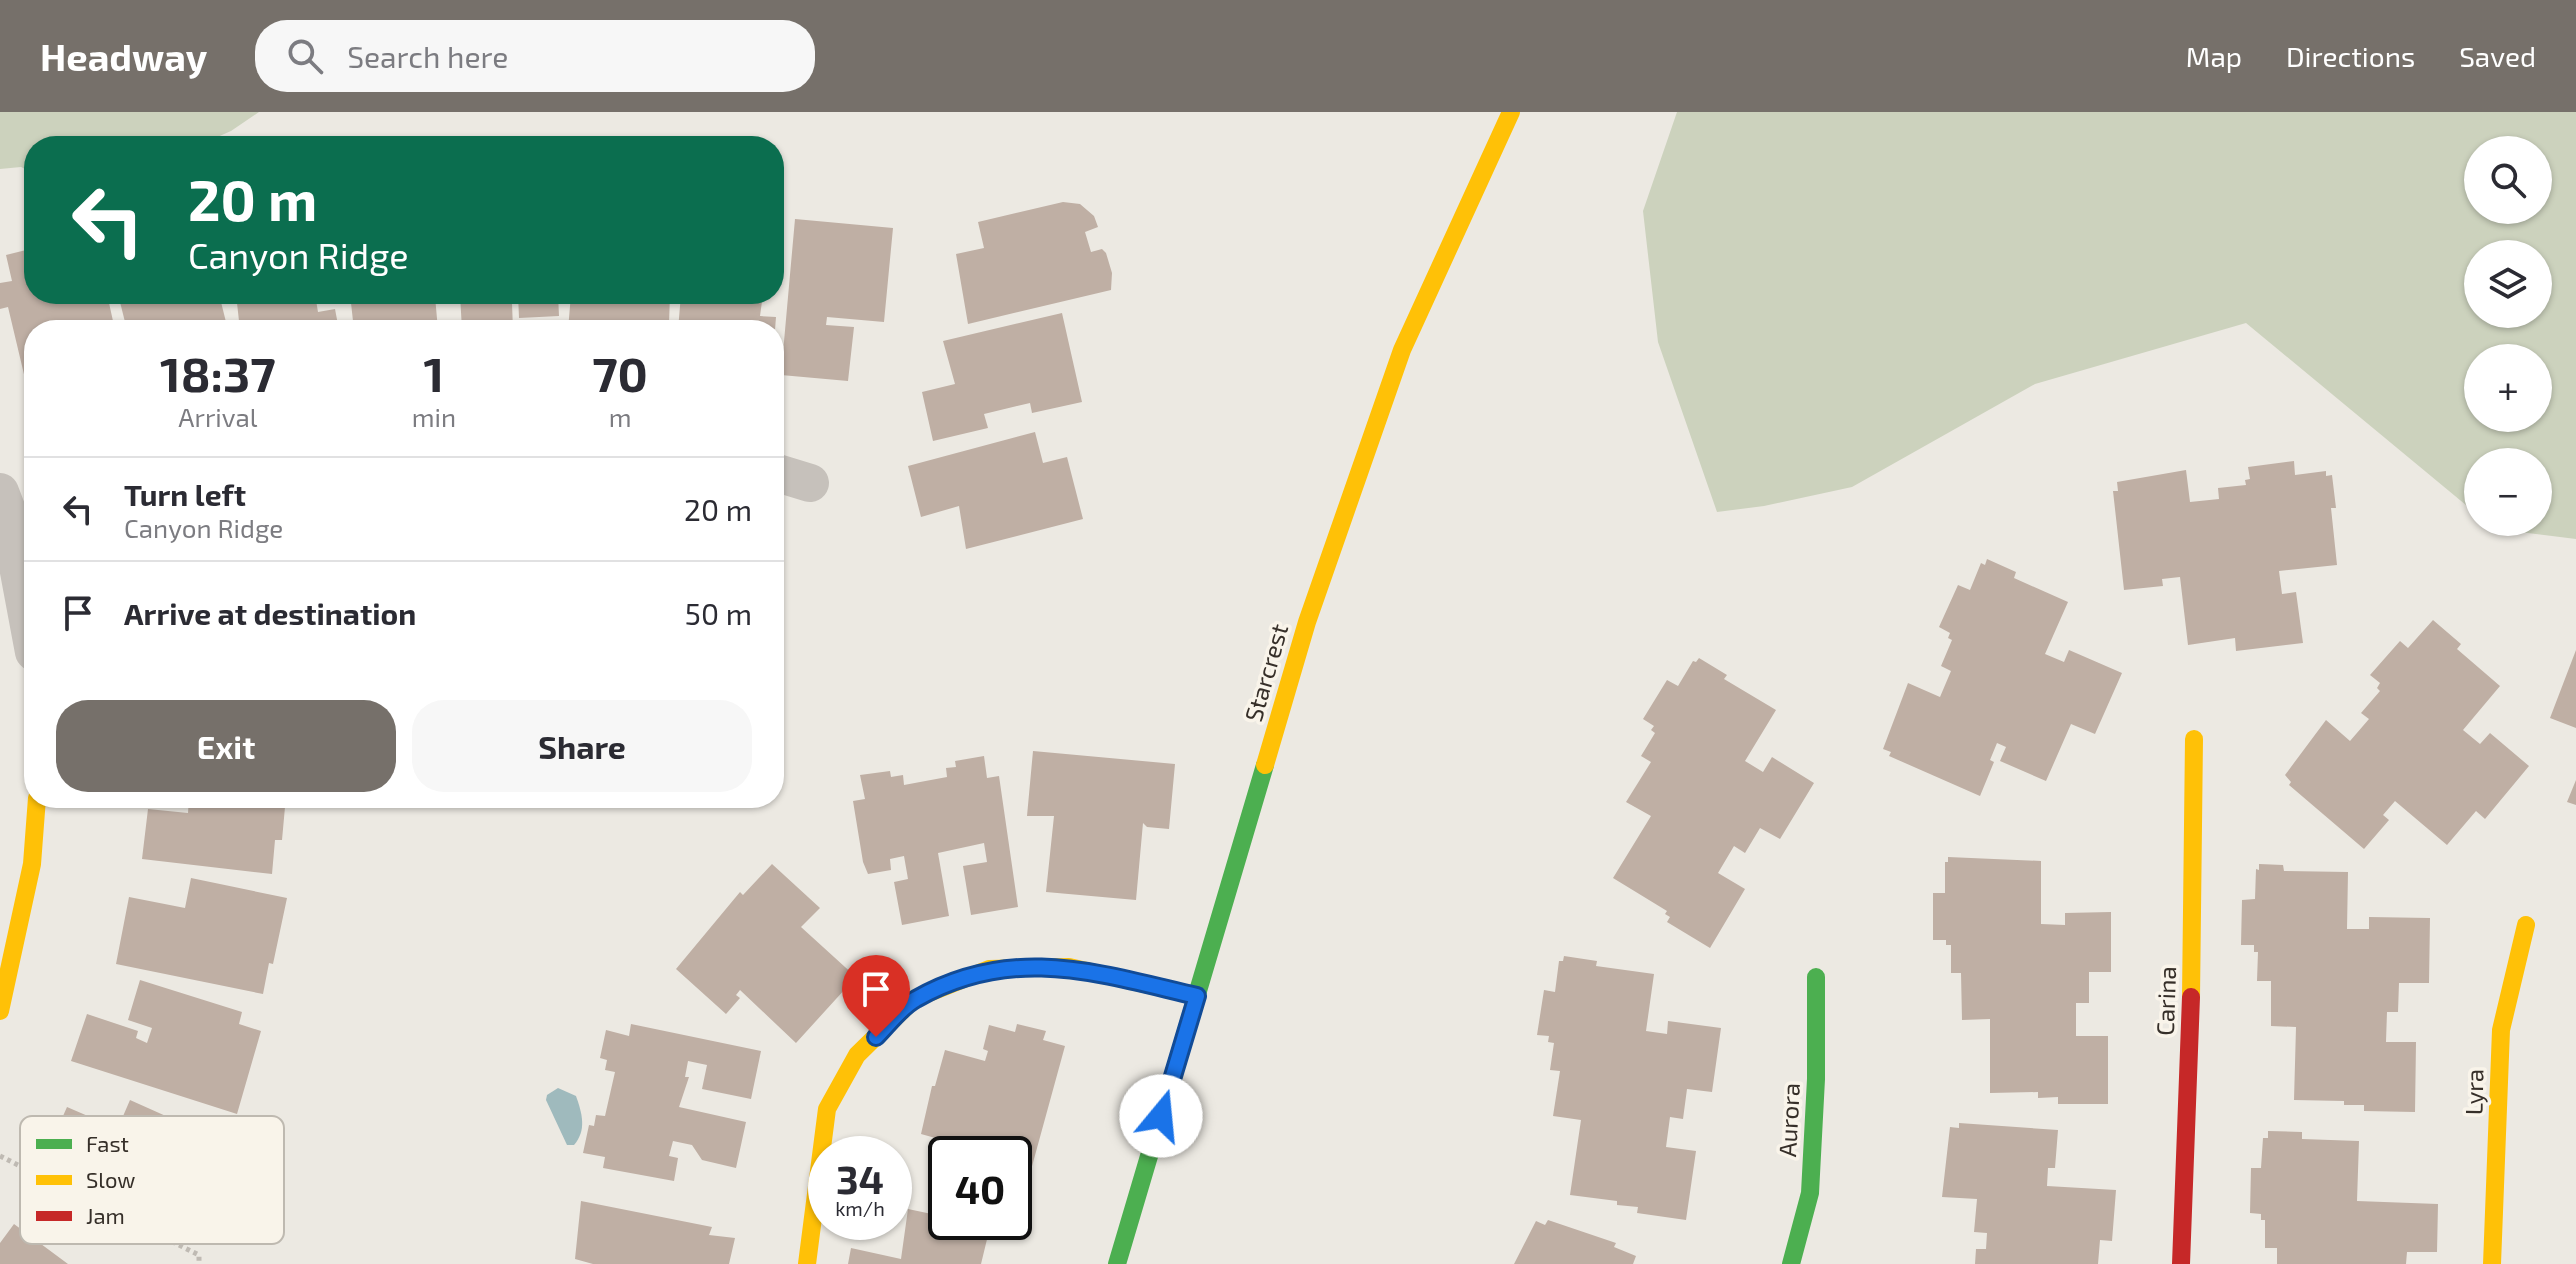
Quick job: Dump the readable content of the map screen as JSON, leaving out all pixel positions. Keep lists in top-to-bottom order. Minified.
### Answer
{"streets":{"street":["Starcrest","Carina","Lyra","Aurora"]},"legend":["Fast","Slow","Jam"],"page":{"header":"Headway","search":"Search here","nav":["Map","Directions","Saved"],"map_buttons":["+","−"],"turn":["20 m","Canyon Ridge"],"eta":["18:37","Arrival","1","min","70","m"],"list":[{"name":"Turn left","note":"Canyon Ridge","value":"20 m"},{"name":"Arrive at destination","value":"50 m"}],"buttons":["Exit","Share"],"speed":"34 km/h","limit":"40"}}
